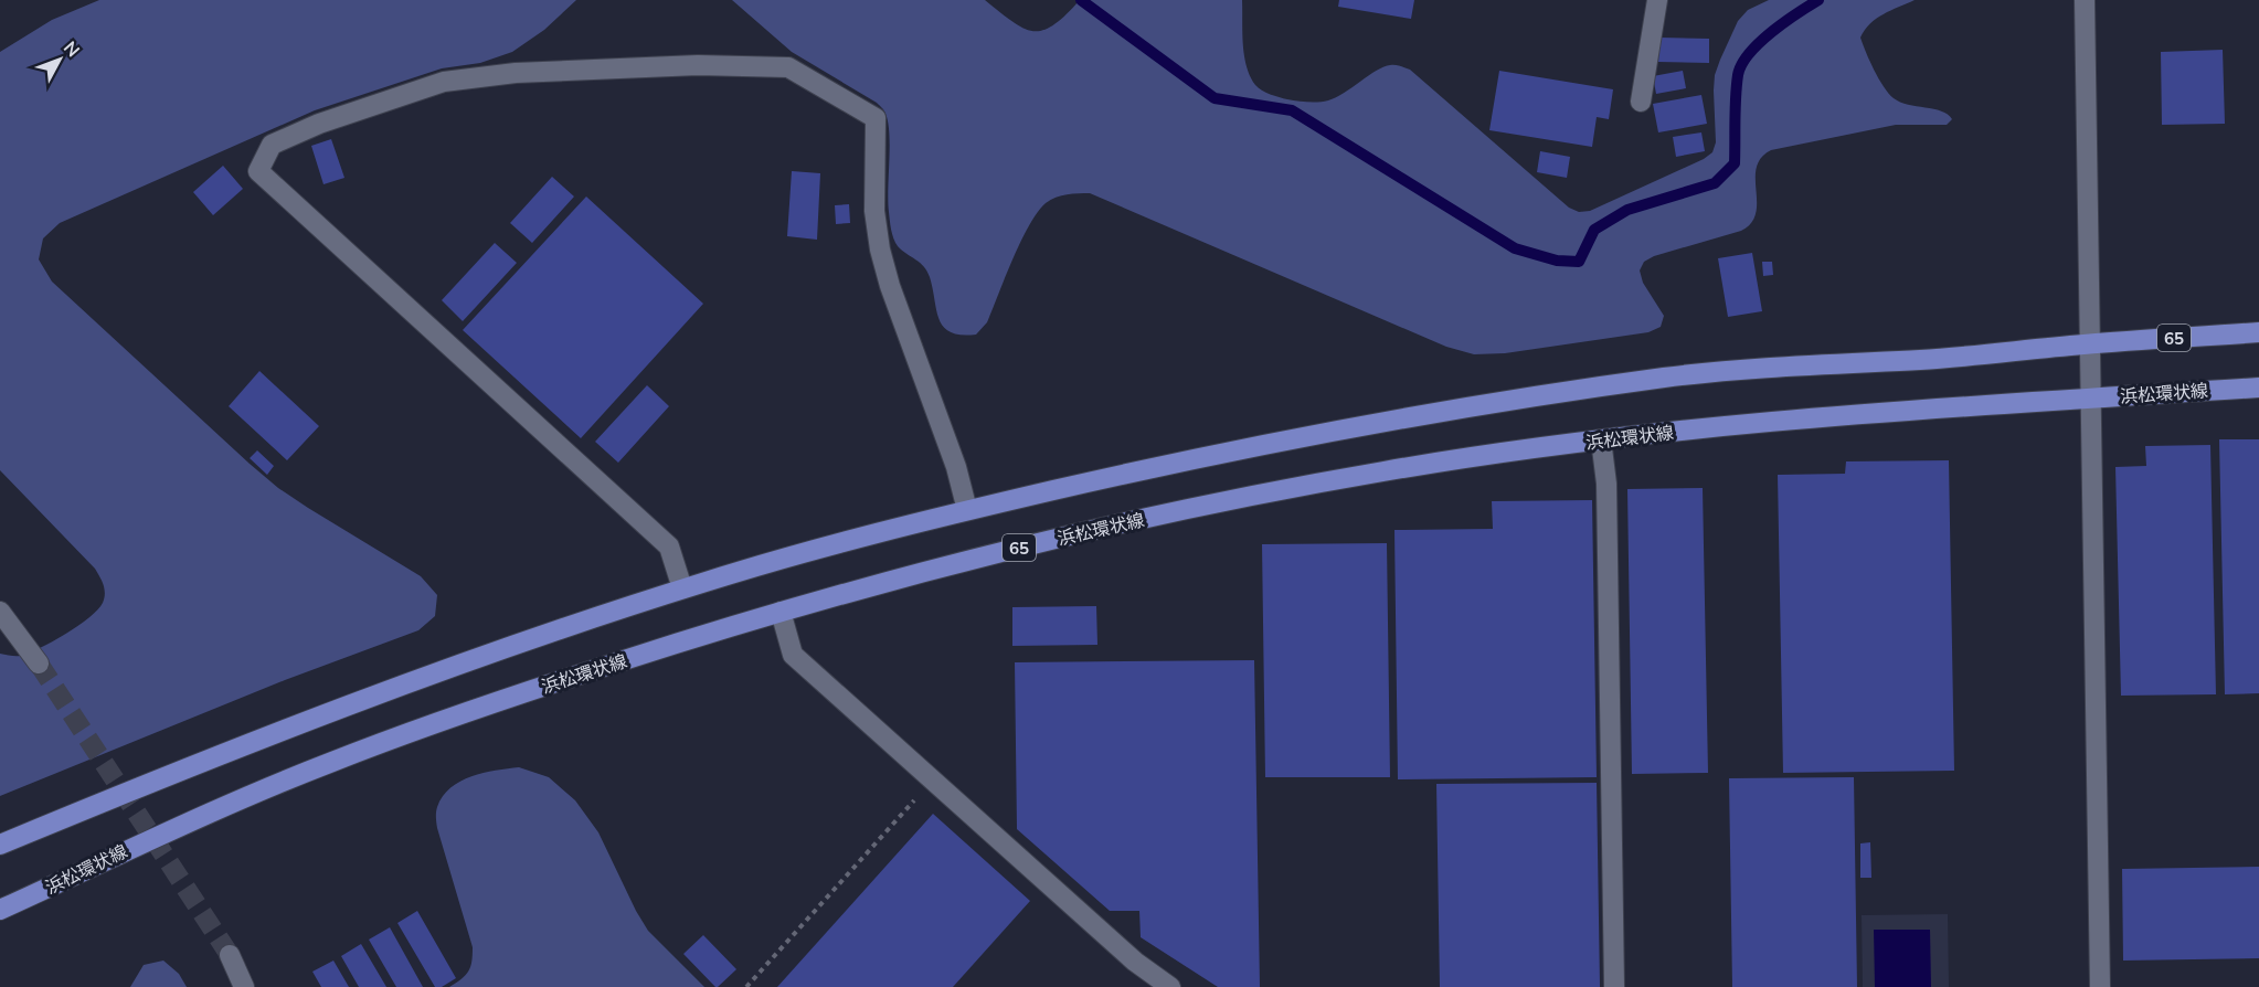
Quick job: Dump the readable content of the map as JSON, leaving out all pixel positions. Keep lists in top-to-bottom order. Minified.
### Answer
{"streets":{"main road":["65","浜松環状線"]},"north":"top right"}
